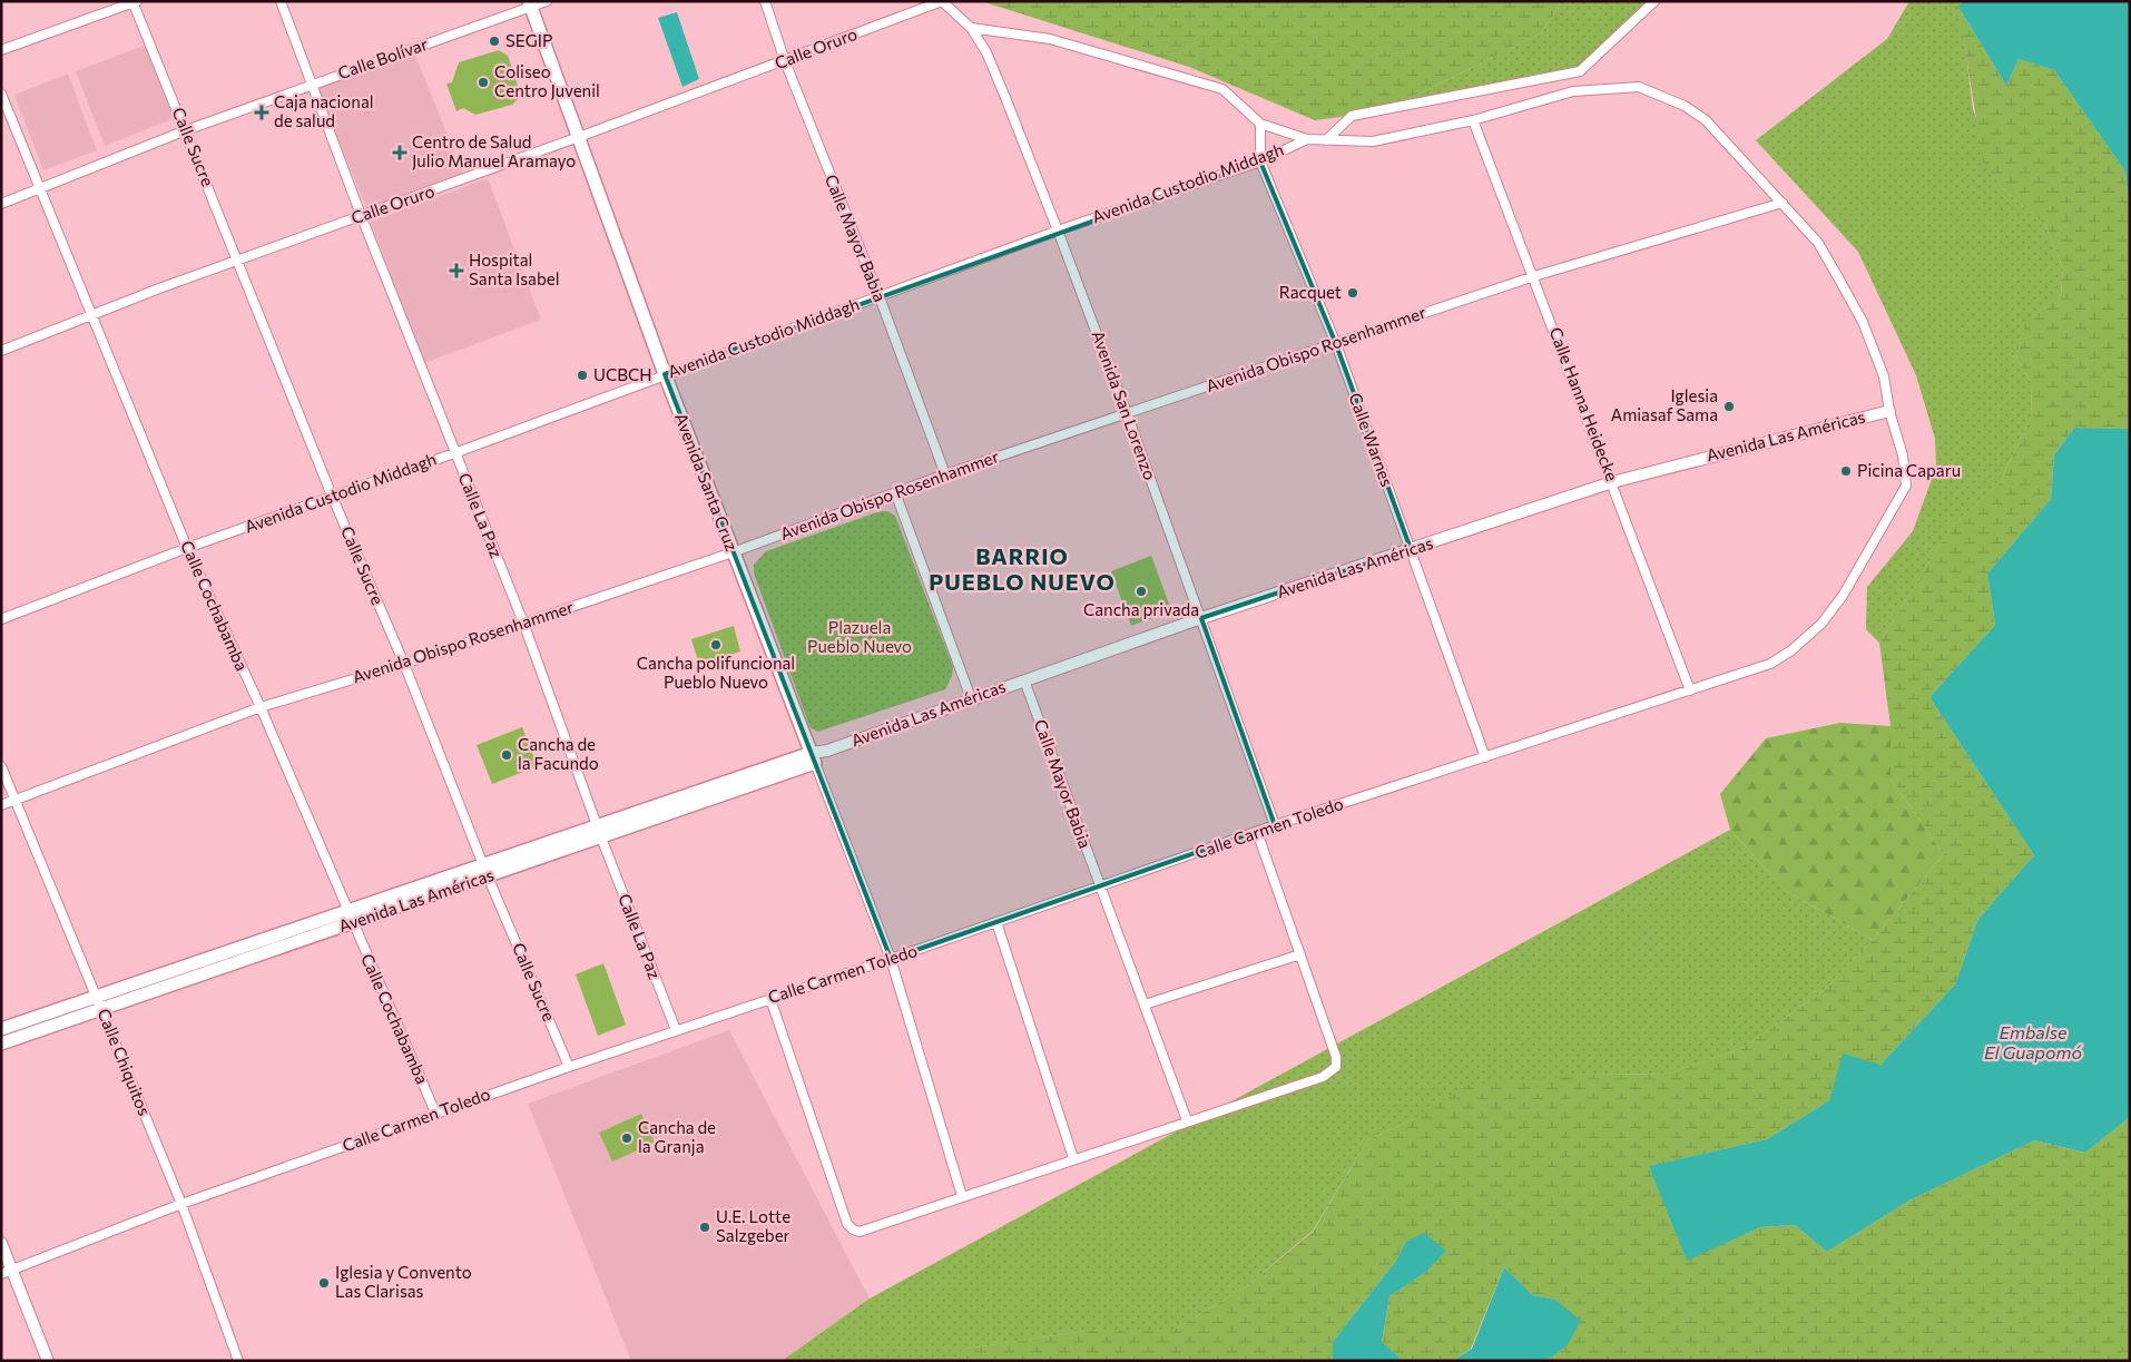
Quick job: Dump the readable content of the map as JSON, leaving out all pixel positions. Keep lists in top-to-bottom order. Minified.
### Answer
{"streets":{"main road":["Avenida Las Américas","Avenida Santa Cruz"],"street":["Calle Oruro","Calle Bolívar","Calle Sucre","Avenida Custodio Middagh","Calle Mayor Babia","Avenida Obispo Rosenhammer","Calle Hanna Heidecke","Avenida San Lorenzo","Calle Warnes","Calle La Paz","Calle Cochabamba","Calle Carmen Toledo","Calle Chiquitos"]},"crossings":[["Calle Oruro","Calle Sucre"],["Calle Oruro","Calle Mayor Babia"],["Calle Oruro","Avenida San Lorenzo"],["Calle Oruro","Avenida Santa Cruz"],["Calle Oruro","Calle La Paz"],["Calle Oruro","Calle Cochabamba"],["Calle Bolívar","Calle Sucre"],["Calle Bolívar","Avenida Santa Cruz"],["Calle Bolívar","Calle La Paz"],["Calle Bolívar","Calle Cochabamba"],["Calle Sucre","Avenida Custodio Middagh"],["Calle Sucre","Avenida Obispo Rosenhammer"],["Calle Sucre","Avenida Las Américas"],["Calle Sucre","Calle Carmen Toledo"],["Avenida Custodio Middagh","Calle Mayor Babia"],["Avenida Custodio Middagh","Avenida San Lorenzo"],["Avenida Custodio Middagh","Calle Warnes"],["Avenida Custodio Middagh","Avenida Santa Cruz"],["Avenida Custodio Middagh","Calle La Paz"],["Avenida Custodio Middagh","Calle Cochabamba"],["Avenida Custodio Middagh","Calle Carmen Toledo"],["Calle Mayor Babia","Avenida Obispo Rosenhammer"],["Calle Mayor Babia","Avenida Las Américas"],["Calle Mayor Babia","Calle Carmen Toledo"],["Avenida Obispo Rosenhammer","Calle Hanna Heidecke"],["Avenida Obispo Rosenhammer","Avenida San Lorenzo"],["Avenida Obispo Rosenhammer","Calle Warnes"],["Avenida Obispo Rosenhammer","Avenida Santa Cruz"],["Avenida Obispo Rosenhammer","Calle La Paz"],["Avenida Obispo Rosenhammer","Calle Cochabamba"],["Avenida Obispo Rosenhammer","Calle Carmen Toledo"],["Avenida Obispo Rosenhammer","Calle Chiquitos"],["Calle Hanna Heidecke","Avenida Las Américas"],["Calle Hanna Heidecke","Calle Carmen Toledo"],["Avenida San Lorenzo","Avenida Las Américas"],["Avenida San Lorenzo","Calle Carmen Toledo"],["Avenida Las Américas","Calle Warnes"],["Avenida Las Américas","Avenida Santa Cruz"],["Avenida Las Américas","Calle La Paz"],["Avenida Las Américas","Calle Cochabamba"],["Avenida Las Américas","Calle Carmen Toledo"],["Avenida Las Américas","Calle Chiquitos"],["Calle Warnes","Calle Carmen Toledo"],["Avenida Santa Cruz","Calle Carmen Toledo"],["Calle La Paz","Calle Carmen Toledo"],["Calle Cochabamba","Calle Carmen Toledo"],["Calle Carmen Toledo","Calle Chiquitos"]],"districts":["BARRIO PUEBLO NUEVO"],"water":["Embalse El Guapomó"],"parks":["Plazuela Pueblo Nuevo"],"places":{"other":["SEGIP","Coliseo Centro Juvenil","Racquet","UCBCH","Iglesia Amiasaf Sama","Picina Caparu","Cancha privada","Cancha polifuncional Pueblo Nuevo","Cancha de la Facundo","Cancha de la Granja","U.E. Lotte Salzgeber","Iglesia y Convento Las Clarisas"],"health":["Caja nacional de salud","Centro de Salud Julio Manuel Aramayo","Hospital Santa Isabel"]}}
